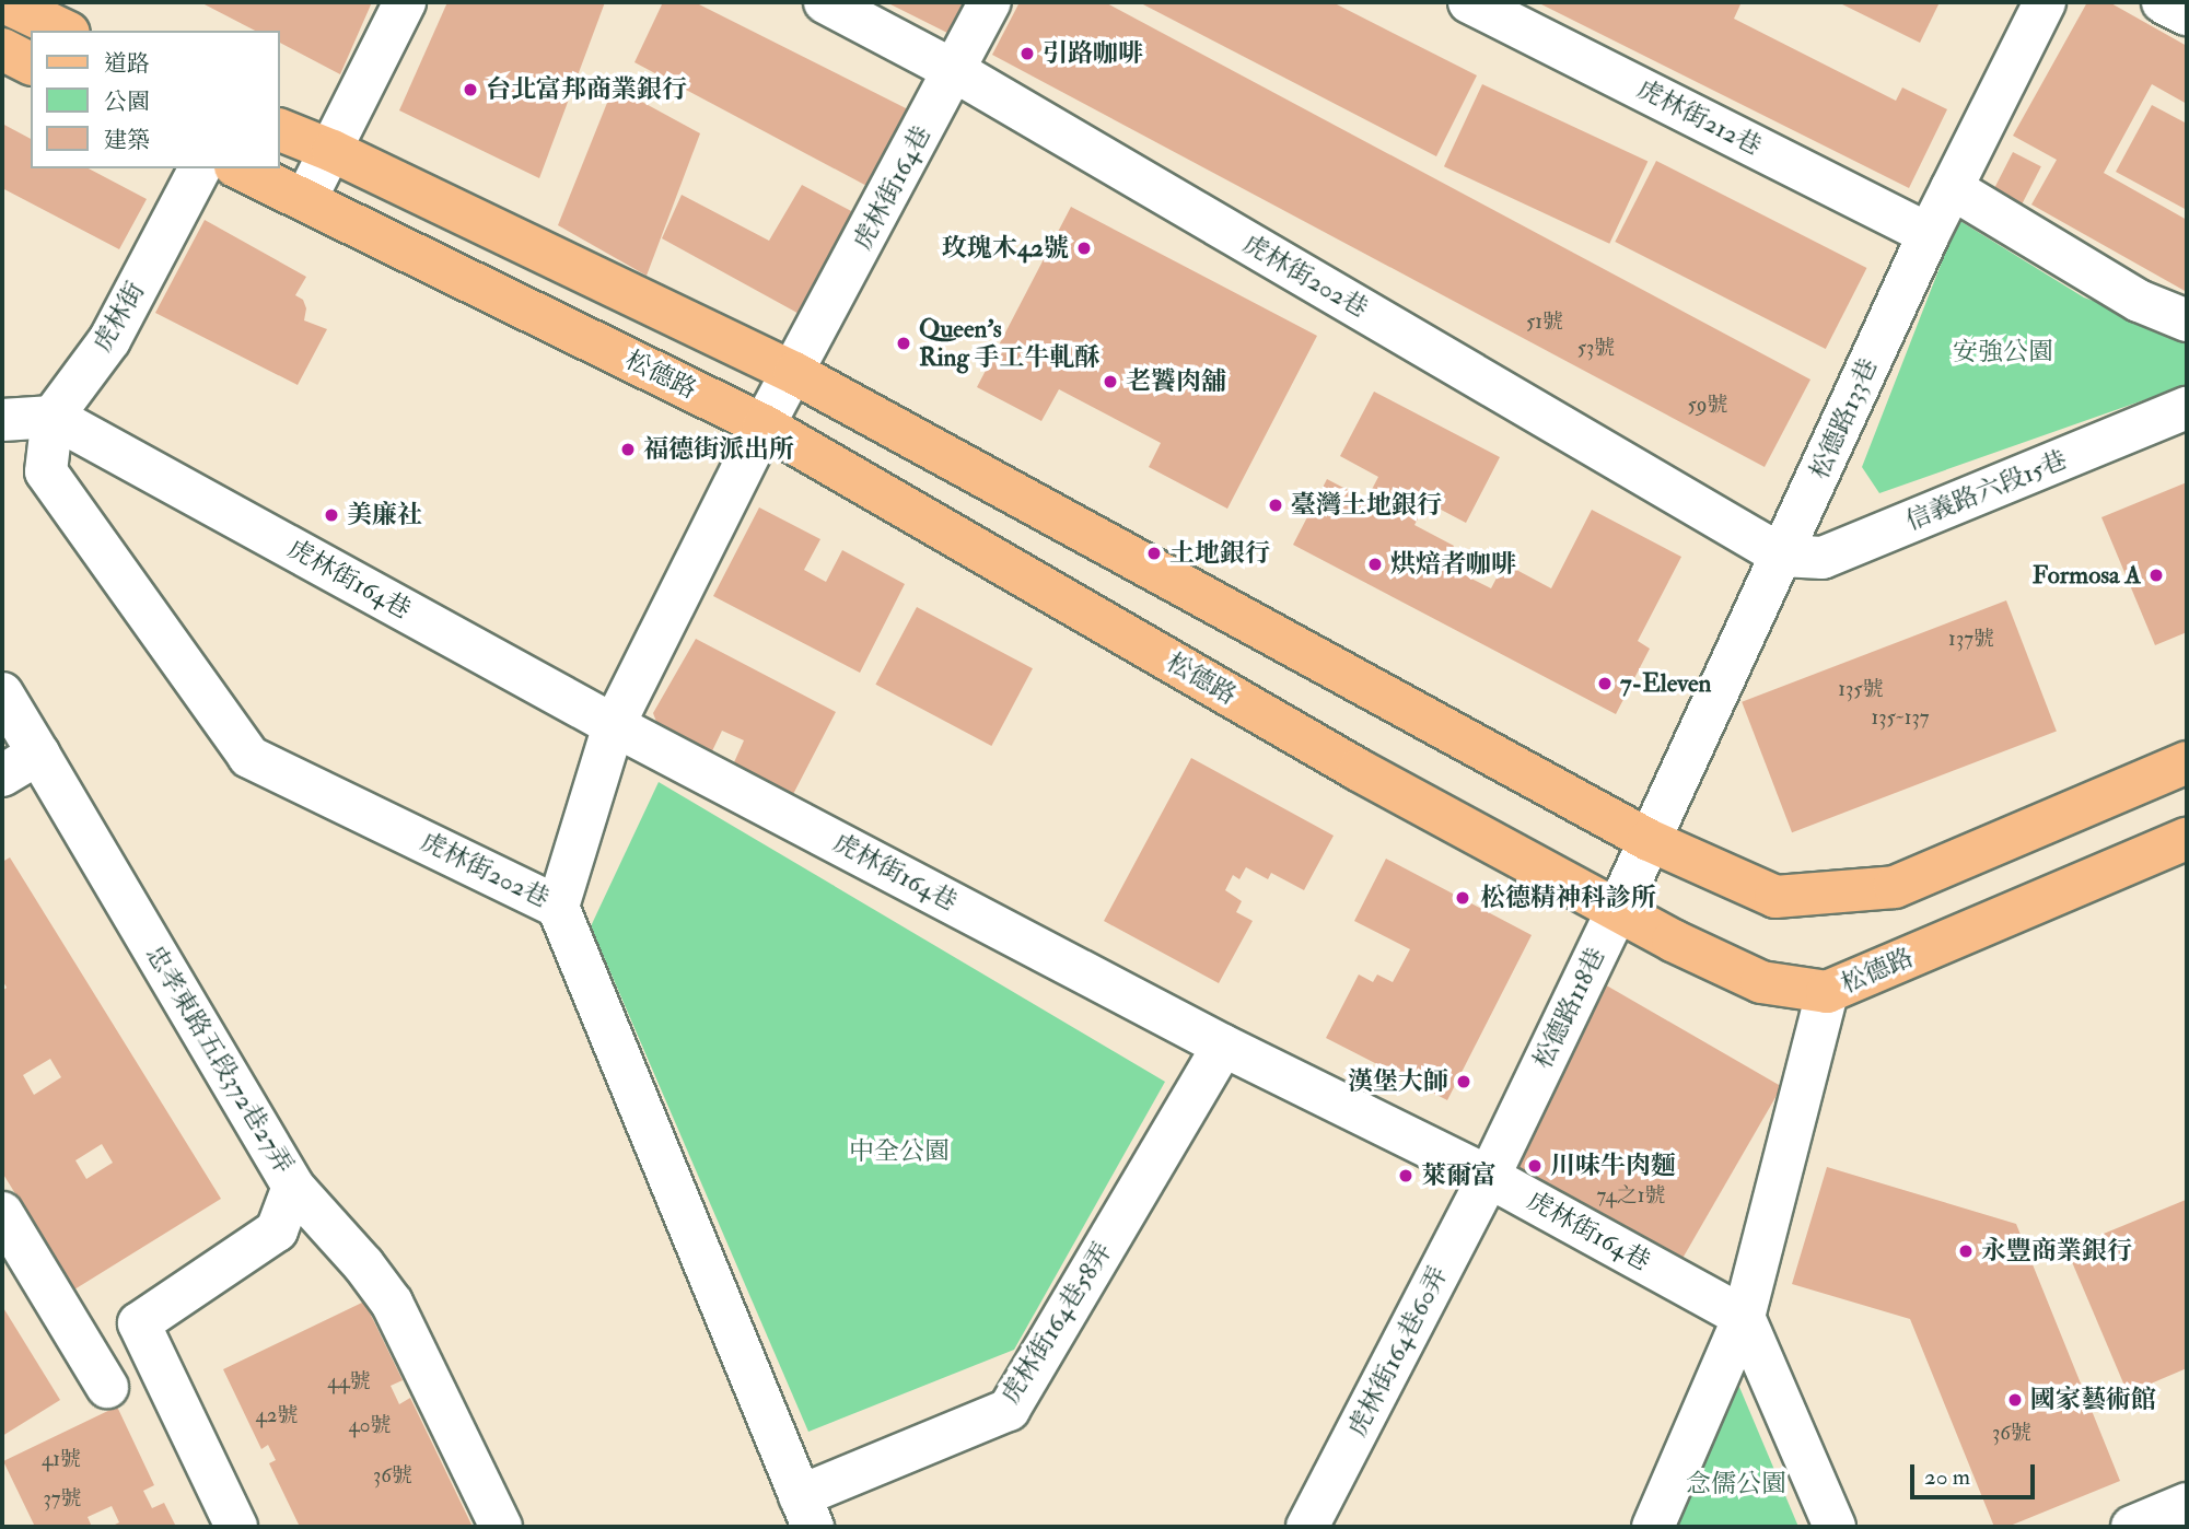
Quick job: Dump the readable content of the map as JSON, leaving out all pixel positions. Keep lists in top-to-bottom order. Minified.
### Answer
{"streets":{"main road":["松德路"],"street":["虎林街212巷","虎林街164巷","虎林街202巷","虎林街","松德路133巷","信義路六段15巷","松德路118巷","忠孝東路五段372巷27弄","虎林街164巷58弄","虎林街164巷60弄"]},"crossings":[["虎林街212巷","松德路133巷"],["虎林街164巷","虎林街202巷"],["虎林街164巷","虎林街"],["虎林街164巷","松德路118巷"],["虎林街164巷","虎林街164巷58弄"],["虎林街164巷","虎林街164巷60弄"],["虎林街202巷","虎林街"],["虎林街202巷","松德路"],["虎林街202巷","松德路133巷"],["虎林街202巷","信義路六段15巷"],["松德路","松德路118巷"],["松德路133巷","信義路六段15巷"],["松德路133巷","松德路118巷"],["松德路118巷","虎林街164巷60弄"]],"parks":["安強公園","中全公園","念儒公園"],"places":["引路咖啡","台北富邦商業銀行","玫瑰木42號","Queen's Ring 手工牛軋酥","老饕肉舖","福德街派出所","臺灣土地銀行","美廉社","土地銀行","烘焙者咖啡","Formosa A","7-Eleven","松德精神科診所","漢堡大師","川味牛肉麵","萊爾富","永豐商業銀行","國家藝術館"],"house_numbers":["51號","53號","59號","137號","135號","135~137","74之1號","44號","42號","40號","36號","41號","36號","37號"],"legend":["道路","公園","建築"],"scale_bar":"20 m"}
